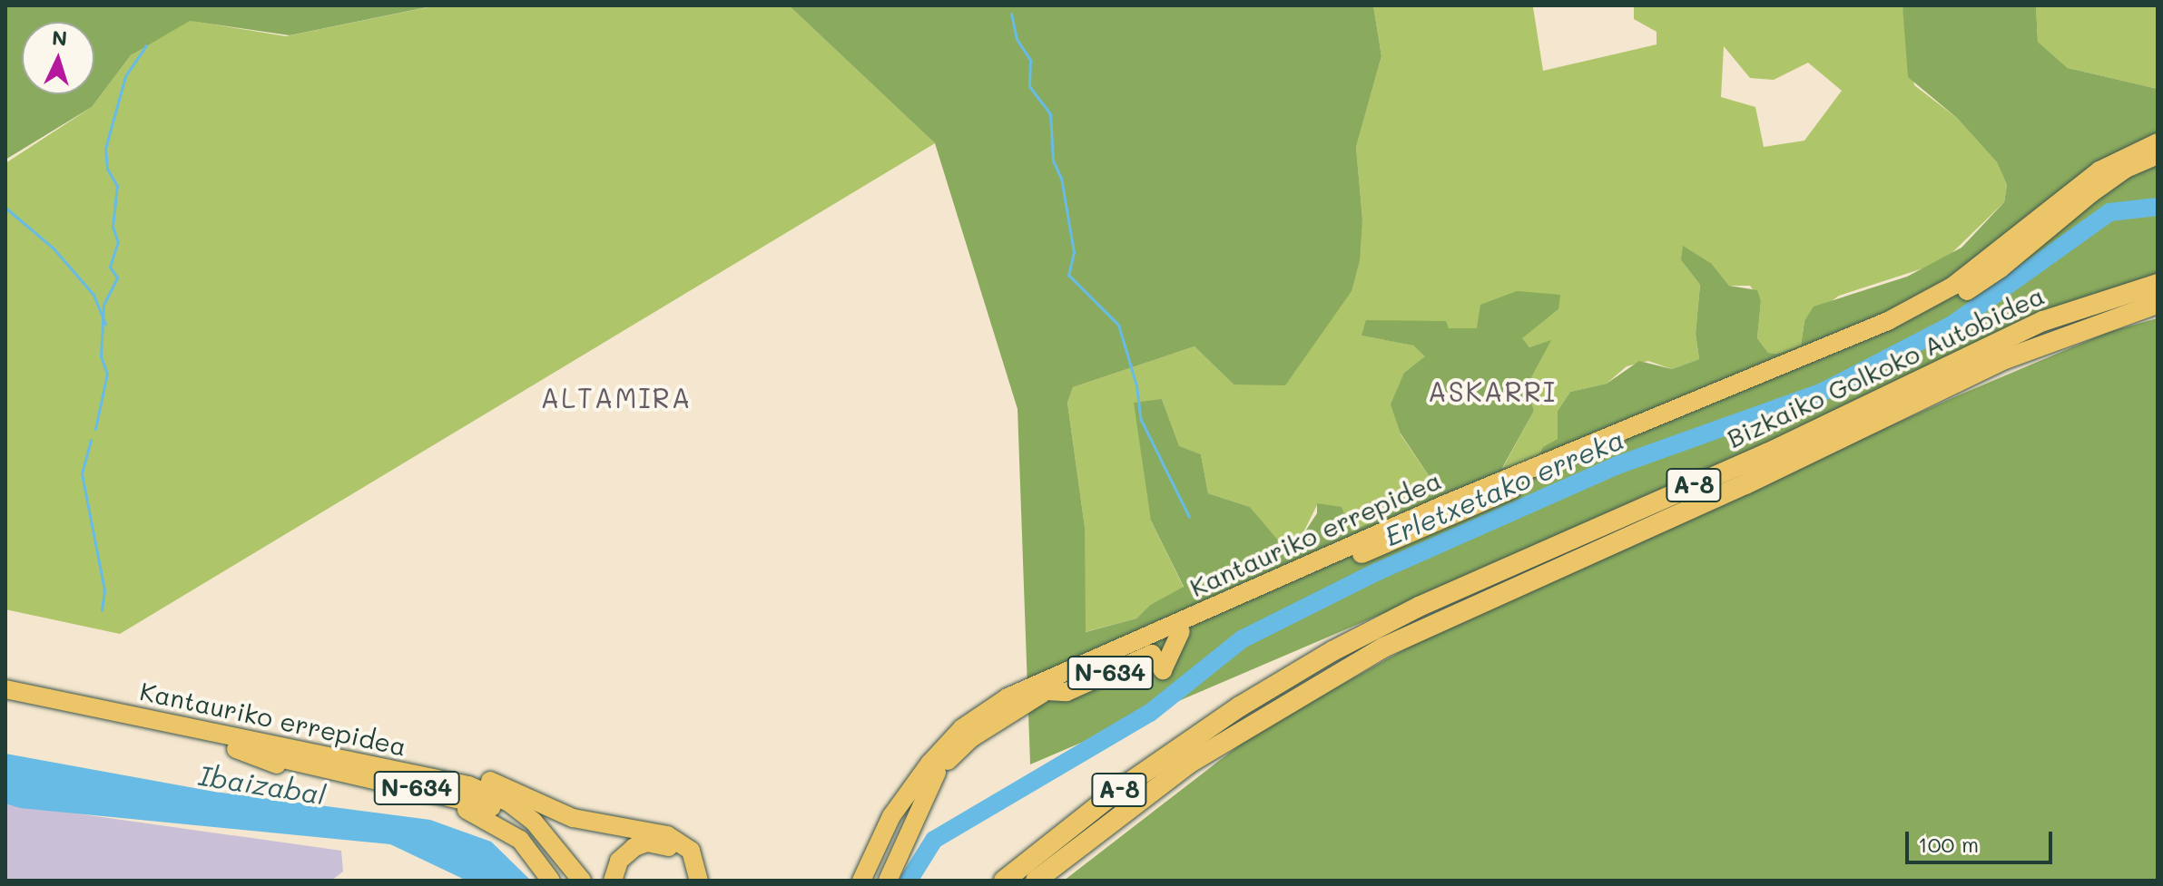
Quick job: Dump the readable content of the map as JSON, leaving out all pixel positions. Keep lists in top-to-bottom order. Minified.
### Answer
{"streets":{"highway":["Bizkaiko Golkoko Autobidea","A-8","Kantauriko errepidea","N-634"]},"crossings":[["Kantauriko errepidea","N-634"]],"districts":["ASKARRI","ALTAMIRA"],"water":["Erletxetako erreka","Ibaizabal"],"scale_bar":"100 m","north":"top"}
